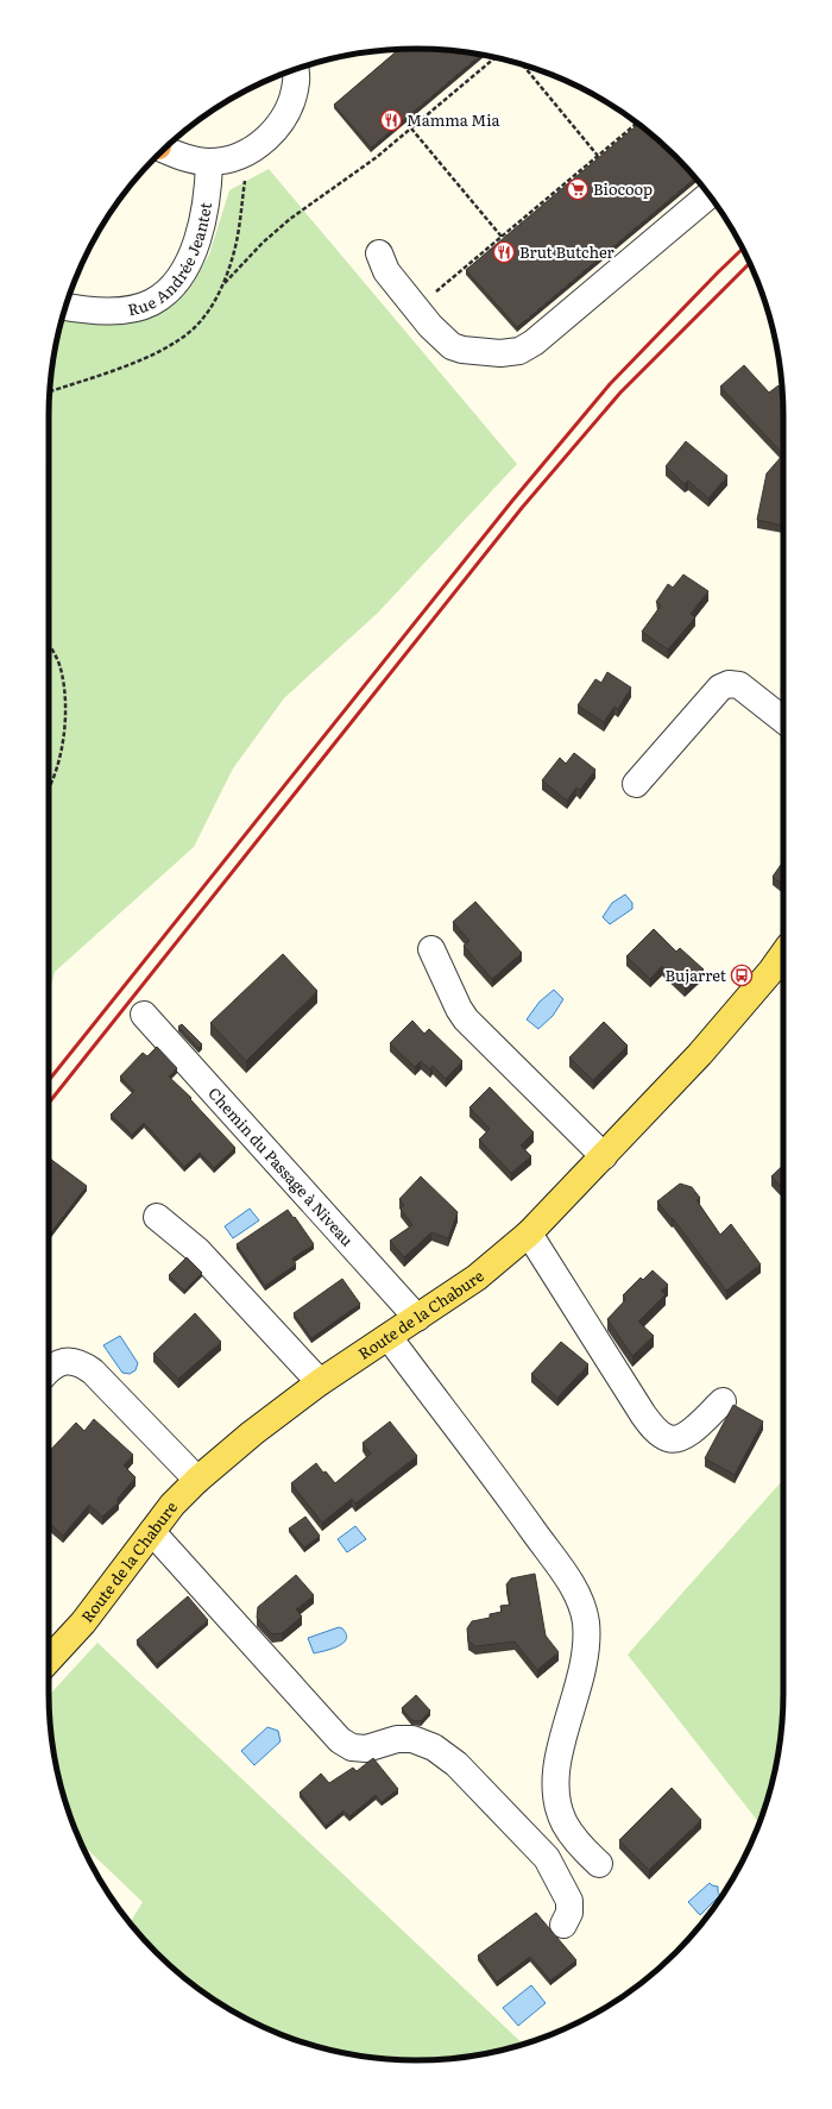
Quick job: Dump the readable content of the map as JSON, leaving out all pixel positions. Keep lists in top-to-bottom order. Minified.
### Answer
{"streets":{"main road":["Route de la Chabure"],"street":["Rue Andrée Jeantet","Chemin du Passage à Niveau"]},"crossings":[["Chemin du Passage à Niveau","Route de la Chabure"]],"places":{"restaurant":["Mamma Mia","Brut Butcher"],"supermarket":["Biocoop"],"bus stop":["Bujarret"]}}
